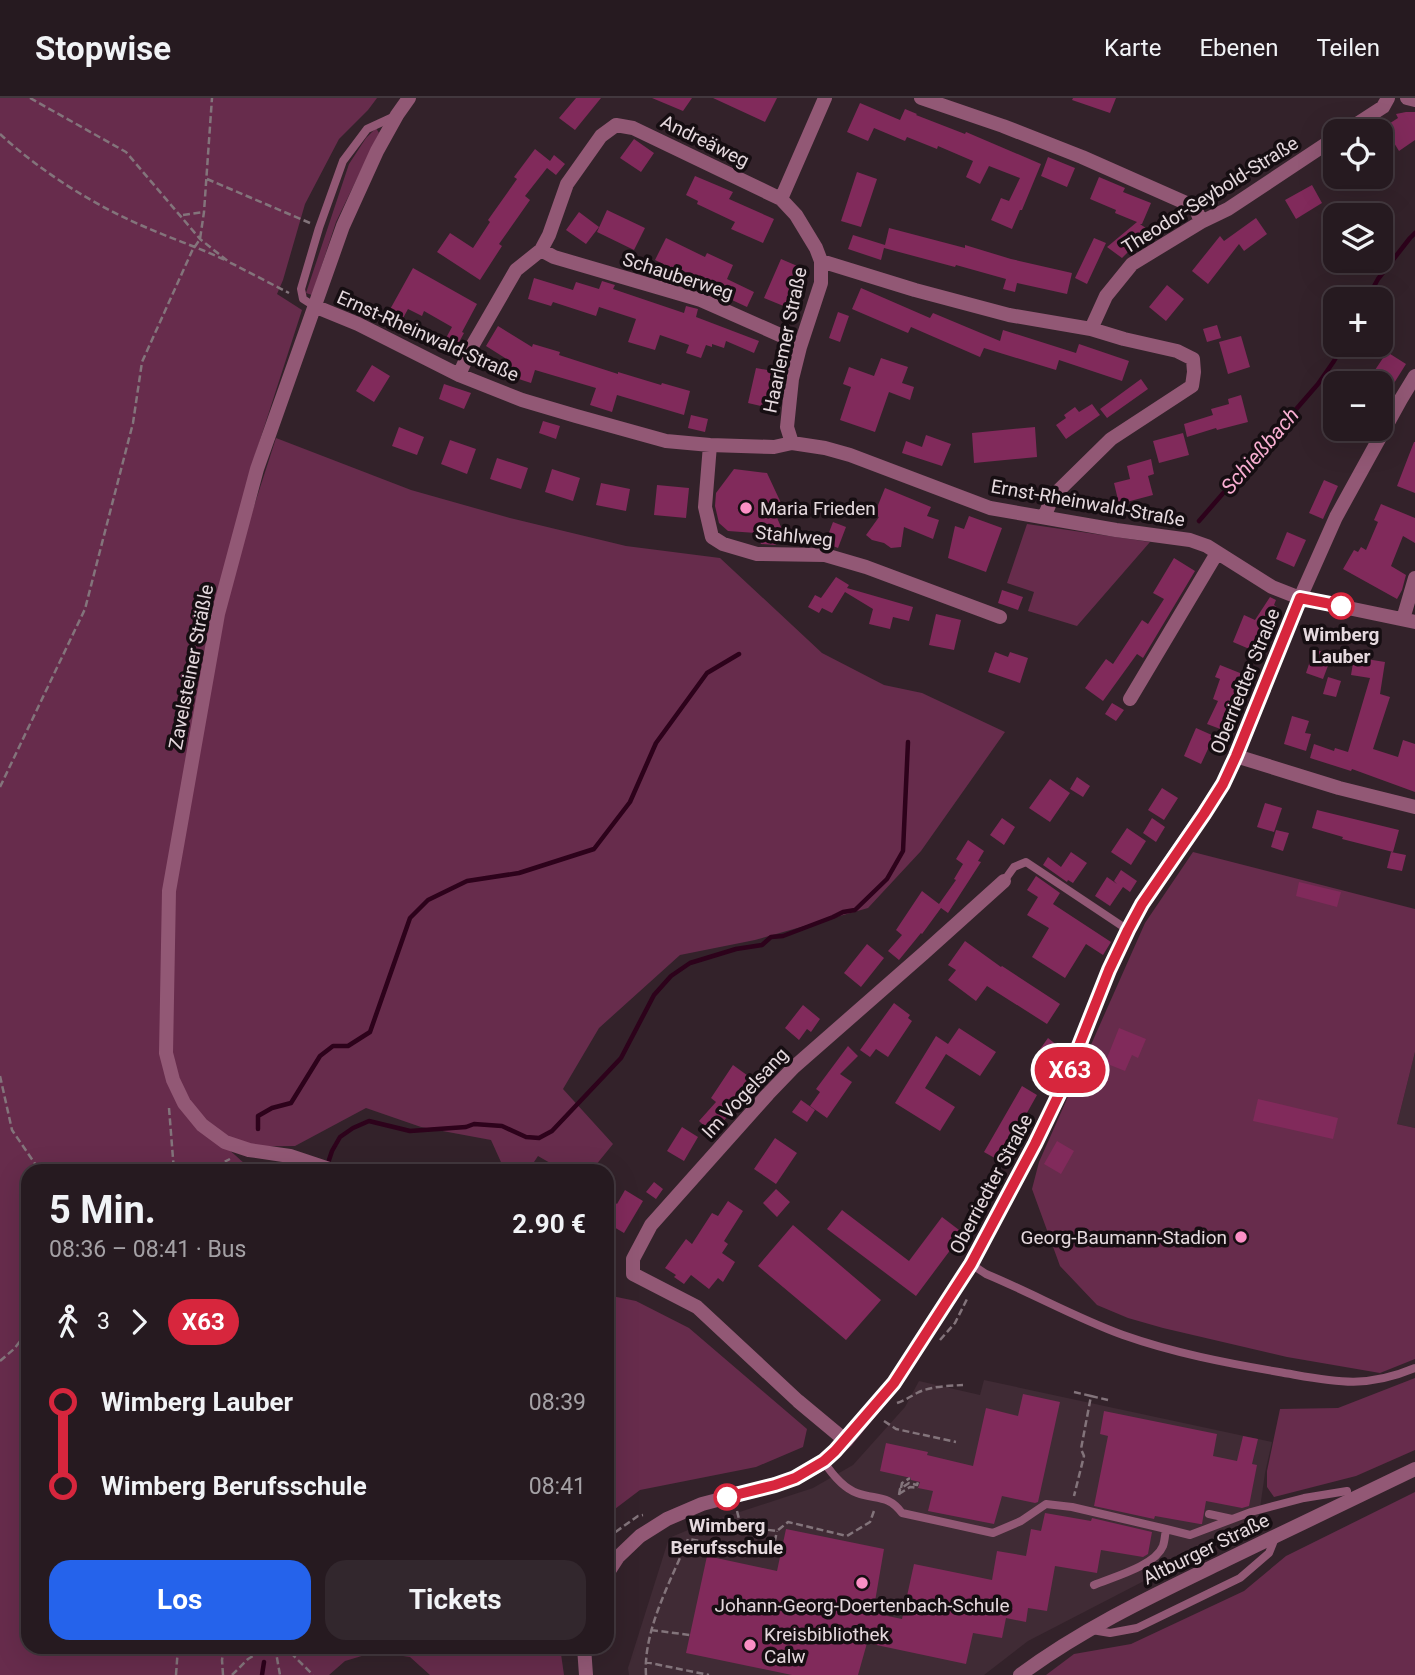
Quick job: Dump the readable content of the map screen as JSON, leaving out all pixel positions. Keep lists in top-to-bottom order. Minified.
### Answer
{"streets":{"street":["Andreäweg","Theodor-Seybold-Straße","Schauberweg","Ernst-Rheinwald-Straße","Haarlemer Straße","Stahlweg","Zavelsteiner Sträßle","Oberriedter Straße","Im Vogelsang","Altburger Straße"]},"crossings":[["Andreäweg","Schauberweg"],["Andreäweg","Ernst-Rheinwald-Straße"],["Andreäweg","Haarlemer Straße"],["Schauberweg","Haarlemer Straße"],["Ernst-Rheinwald-Straße","Haarlemer Straße"],["Ernst-Rheinwald-Straße","Stahlweg"],["Ernst-Rheinwald-Straße","Zavelsteiner Sträßle"],["Ernst-Rheinwald-Straße","Oberriedter Straße"],["Oberriedter Straße","Im Vogelsang"]],"water":["Schießbach"],"places":["Maria Frieden","Wimberg Lauber","Georg-Baumann-Stadion","Wimberg Berufsschule","Johann-Georg-Doertenbach-Schule","Kreisbibliothek Calw"],"lines":["bus line X63"],"page":{"header":"Stopwise","nav":["Karte","Ebenen","Teilen"],"on_map":"X63","map_buttons":["+","−"],"heading":["5 Min.","08:36 – 08:41 · Bus","2.90 €"],"legs":["3","X63"],"list":[{"name":"Wimberg Lauber","value":"08:39"},{"name":"Wimberg Berufsschule","value":"08:41"}],"buttons":["Los","Tickets"]}}
